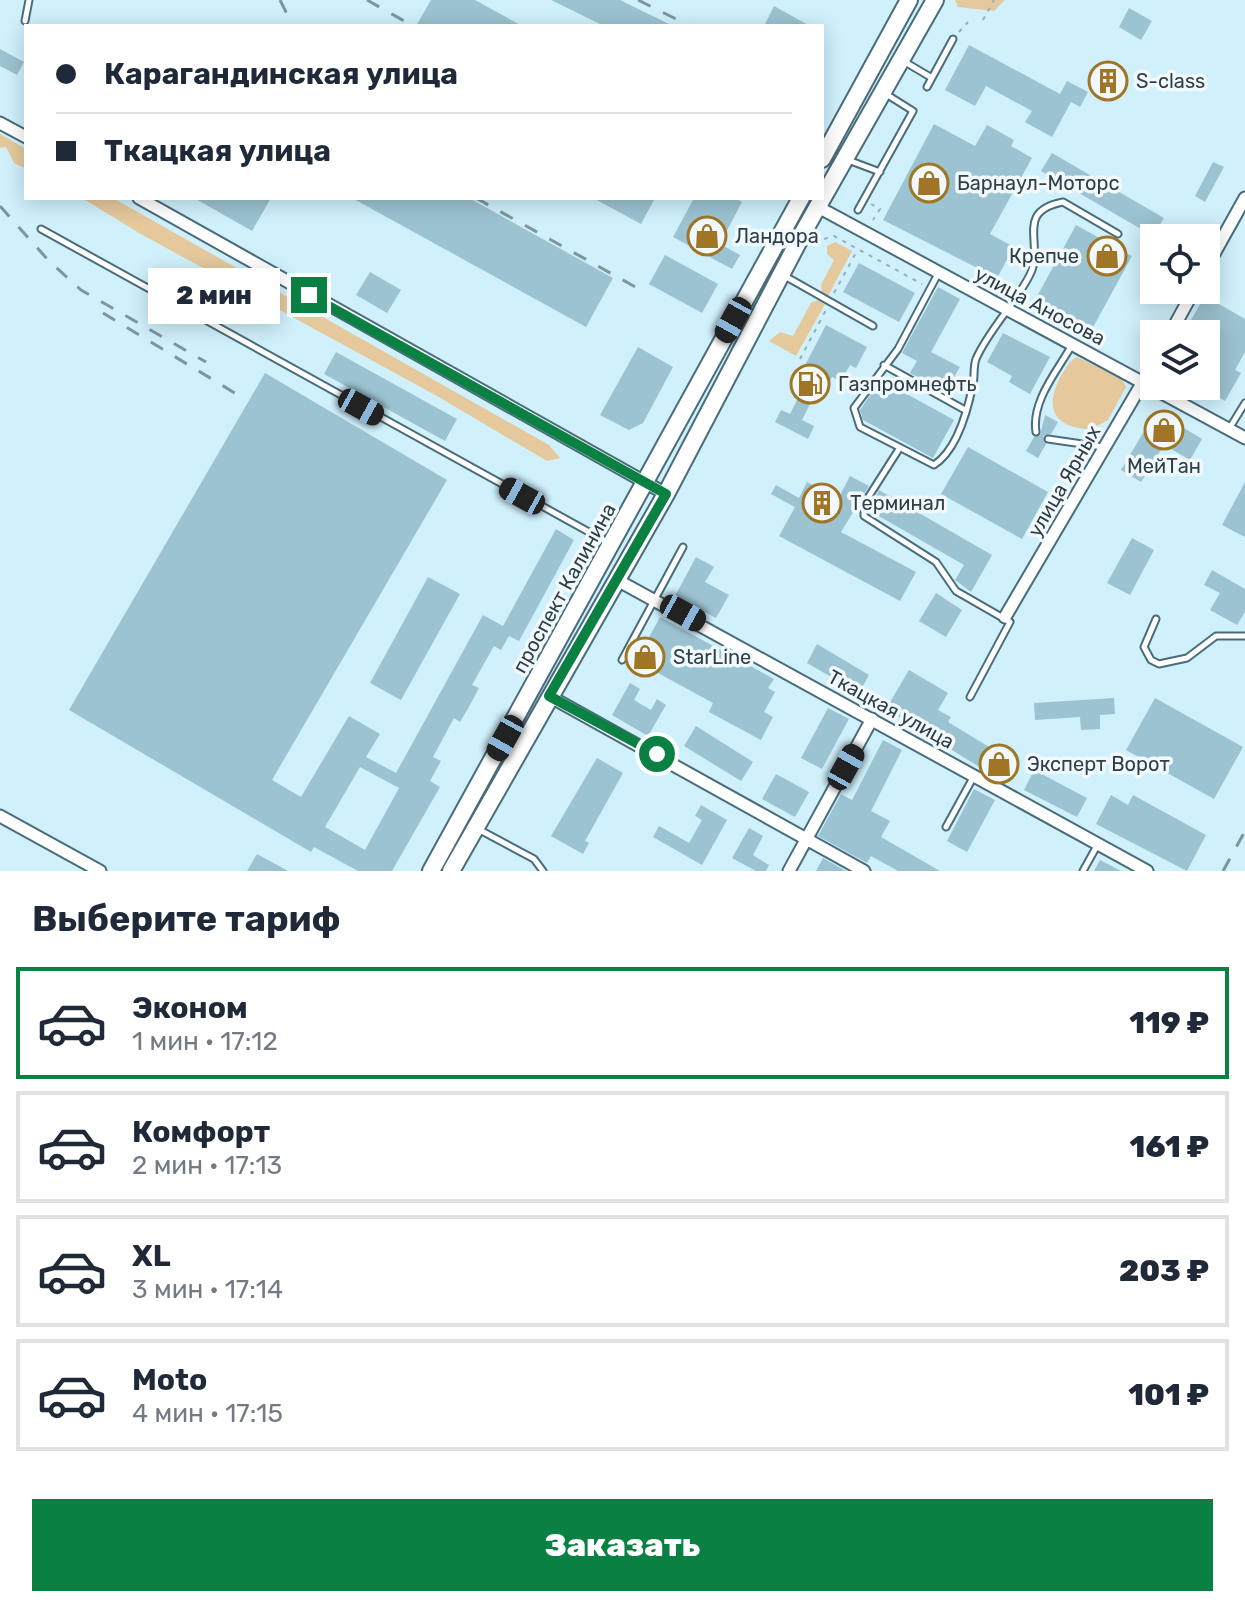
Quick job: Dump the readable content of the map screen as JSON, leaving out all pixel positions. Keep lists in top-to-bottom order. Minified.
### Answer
{"streets":{"main road":["проспект Калинина"],"street":["улица Аносова","улица Ярных","Ткацкая улица"]},"crossings":[["улица Аносова","проспект Калинина"],["проспект Калинина","Ткацкая улица"]],"places":{"building":["S-class","Терминал"],"shop":["Барнаул-Моторс","Ландора","Крепче","МейТан","StarLine","Эксперт Ворот"],"fuel station":["Газпромнефть"]},"page":{"banner":["Карагандинская улица","Ткацкая улица"],"bubble":"2 мин","heading":"Выберите тариф","list":[{"name":"Эконом","note":"1 мин · 17:12","value":"119 ₽"},{"name":"Комфорт","note":"2 мин · 17:13","value":"161 ₽"},{"name":"XL","note":"3 мин · 17:14","value":"203 ₽"},{"name":"Moto","note":"4 мин · 17:15","value":"101 ₽"}],"buttons":"Заказать"}}
